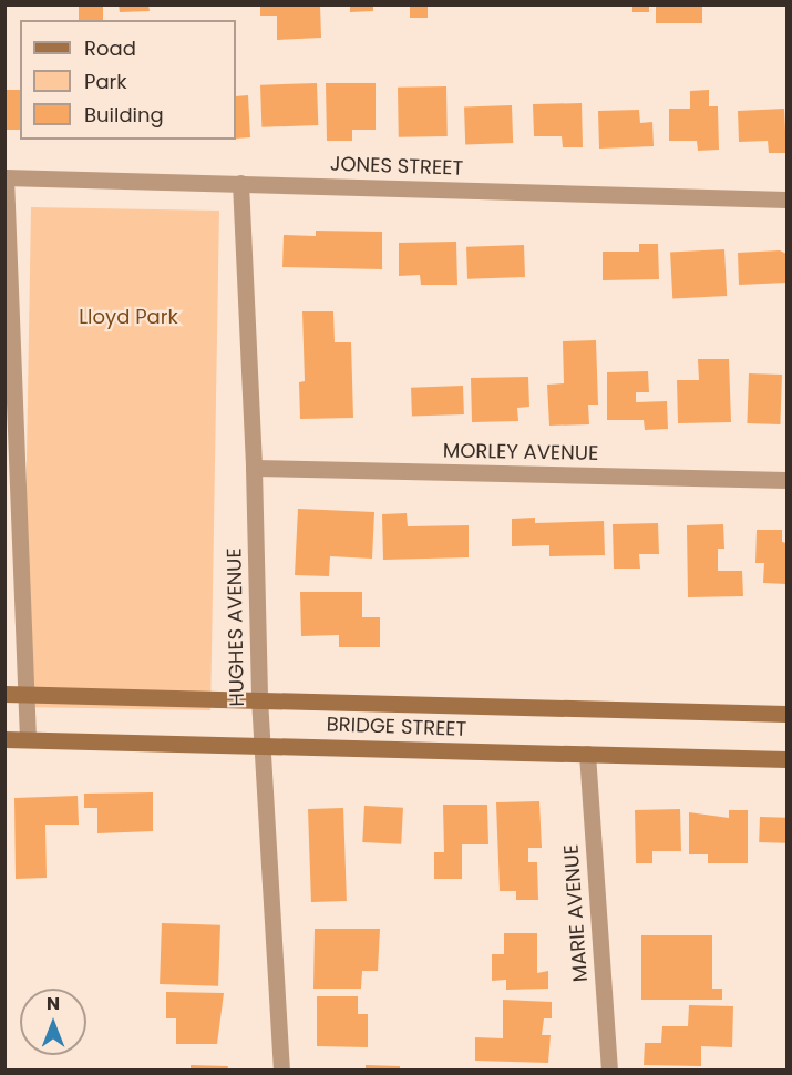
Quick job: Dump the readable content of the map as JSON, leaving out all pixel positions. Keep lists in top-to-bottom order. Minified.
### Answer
{"streets":{"main road":["BRIDGE STREET"],"street":["JONES STREET","MORLEY AVENUE","HUGHES AVENUE","MARIE AVENUE"]},"crossings":[["JONES STREET","HUGHES AVENUE"],["MORLEY AVENUE","HUGHES AVENUE"],["HUGHES AVENUE","BRIDGE STREET"],["BRIDGE STREET","MARIE AVENUE"]],"parks":["Lloyd Park"],"legend":["Road","Park","Building"],"north":"top"}
